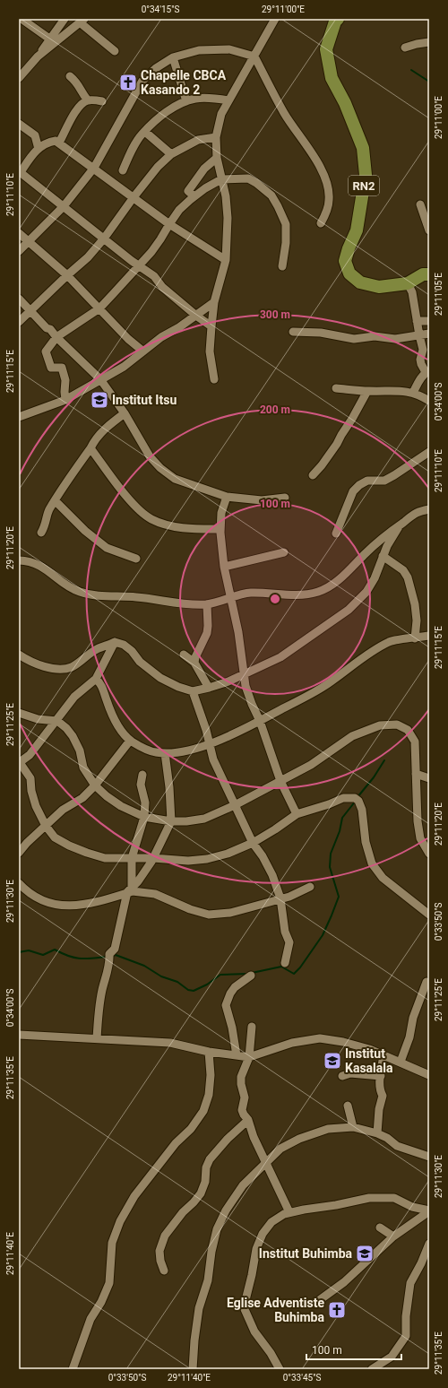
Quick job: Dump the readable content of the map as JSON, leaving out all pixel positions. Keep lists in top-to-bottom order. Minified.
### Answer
{"streets":{"highway":["RN2"]},"places":{"church":["Chapelle CBCA Kasando 2","Eglise Adventiste Buhimba"],"school or university":["Institut Itsu","Institut Kasalala","Institut Buhimba"]},"scale_bar":"100 m","coordinates":["0°34'15\"S","29°11'00\"E","29°11'10\"E","29°11'05\"E","29°11'15\"E","0°34'00\"S","29°11'20\"E","29°11'25\"E","29°11'30\"E","0°33'50\"S","29°11'35\"E","29°11'40\"E","0°33'45\"S"],"rings":["300 m","200 m","100 m"]}
